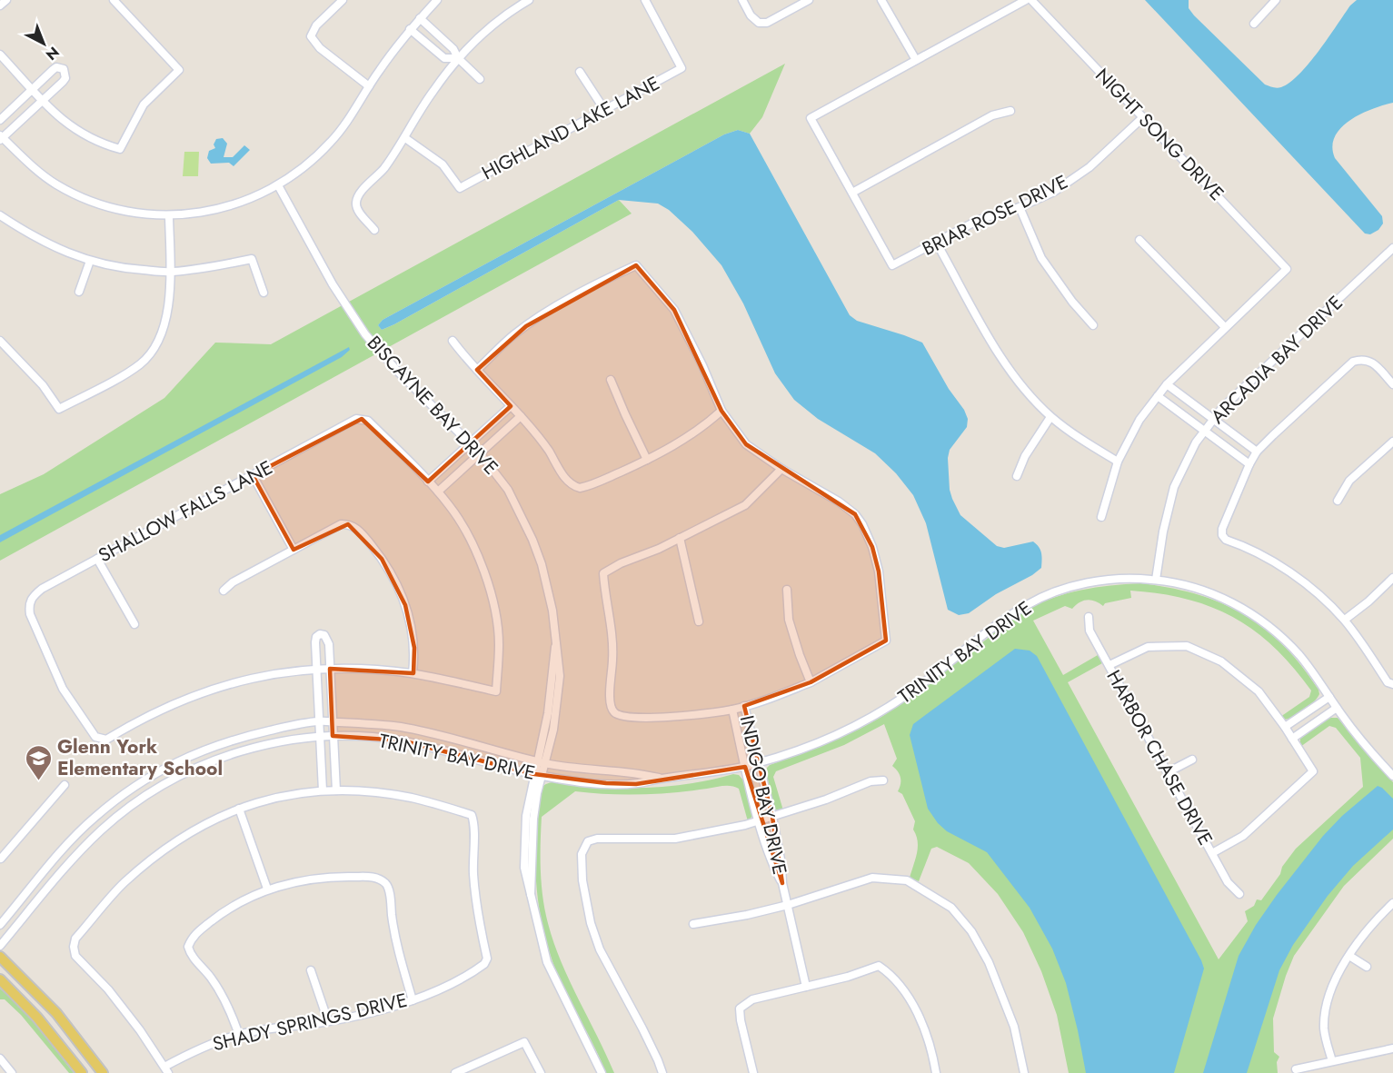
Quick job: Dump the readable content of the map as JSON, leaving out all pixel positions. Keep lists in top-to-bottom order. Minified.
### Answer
{"streets":{"street":["HIGHLAND LAKE LANE","NIGHT SONG DRIVE","BRIAR ROSE DRIVE","ARCADIA BAY DRIVE","BISCAYNE BAY DRIVE","SHALLOW FALLS LANE","TRINITY BAY DRIVE","HARBOR CHASE DRIVE","INDIGO BAY DRIVE","SHADY SPRINGS DRIVE"]},"crossings":[["NIGHT SONG DRIVE","BRIAR ROSE DRIVE"],["ARCADIA BAY DRIVE","TRINITY BAY DRIVE"],["BISCAYNE BAY DRIVE","TRINITY BAY DRIVE"],["TRINITY BAY DRIVE","INDIGO BAY DRIVE"]],"places":{"school or university":["Glenn York Elementary School"]},"north":"bottom right"}
